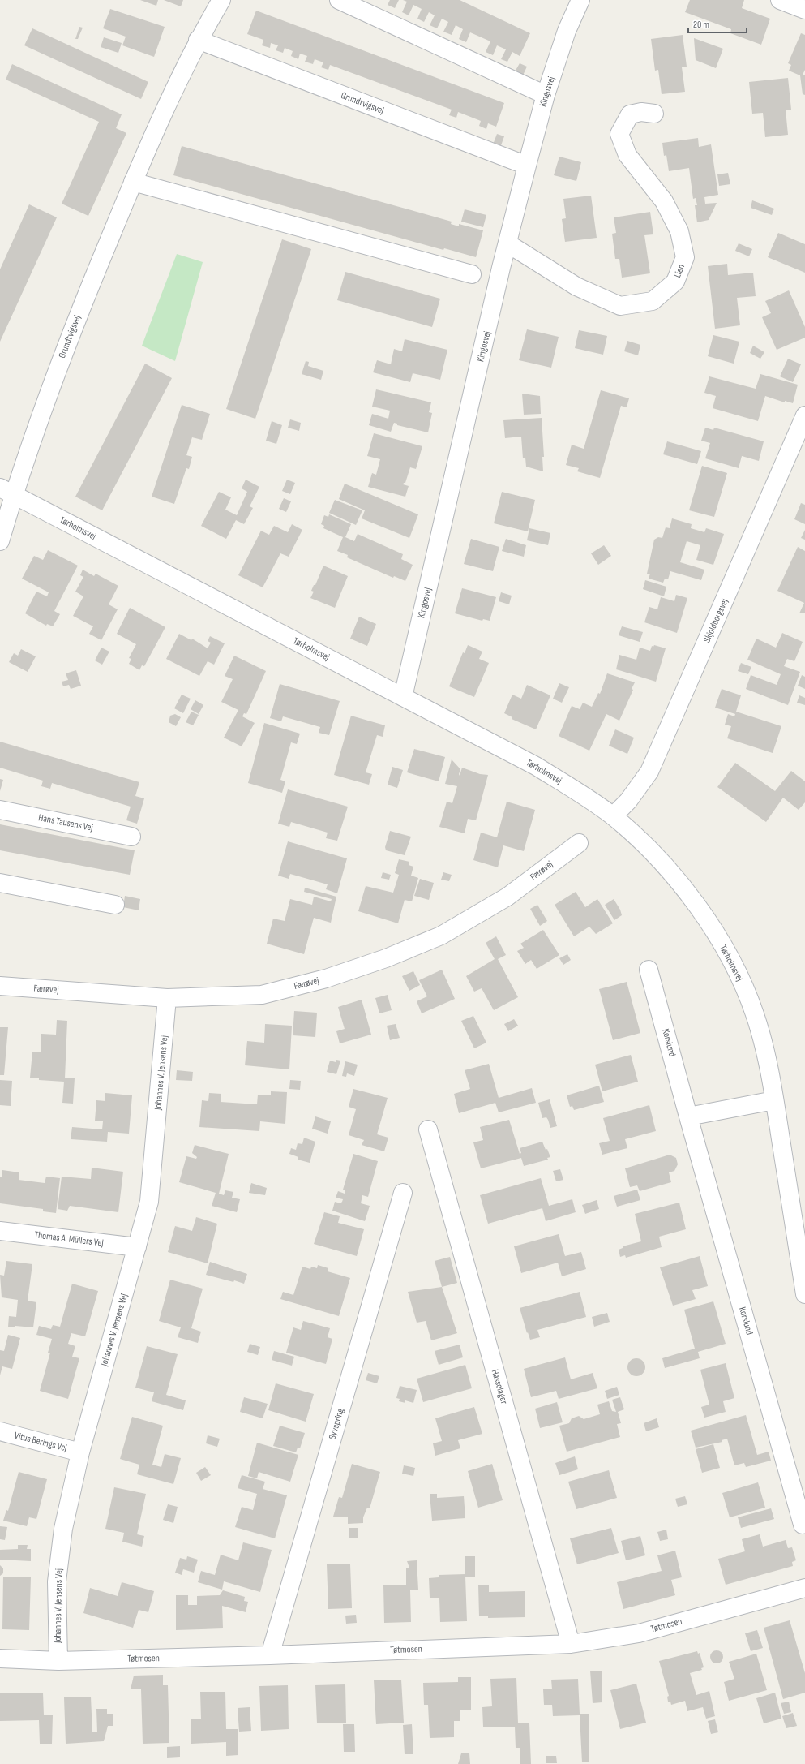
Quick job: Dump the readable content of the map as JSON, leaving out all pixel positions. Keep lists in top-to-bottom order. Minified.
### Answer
{"streets":{"street":["Kingosvej","Grundtvigsvej","Lien","Tørholmsvej","Skjoldborgsvej","Hans Tausens Vej","Færøvej","Korslund","Johannes V. Jensens Vej","Thomas A. Müllers Vej","Hasselager","Syvspring","Vitus Berings Vej","Tøtmosen"]},"crossings":[["Kingosvej","Grundtvigsvej"],["Kingosvej","Lien"],["Kingosvej","Tørholmsvej"],["Grundtvigsvej","Tørholmsvej"],["Tørholmsvej","Skjoldborgsvej"],["Færøvej","Johannes V. Jensens Vej"],["Johannes V. Jensens Vej","Thomas A. Müllers Vej"],["Johannes V. Jensens Vej","Vitus Berings Vej"],["Johannes V. Jensens Vej","Tøtmosen"],["Hasselager","Tøtmosen"],["Syvspring","Tøtmosen"]],"scale_bar":"20 m"}
